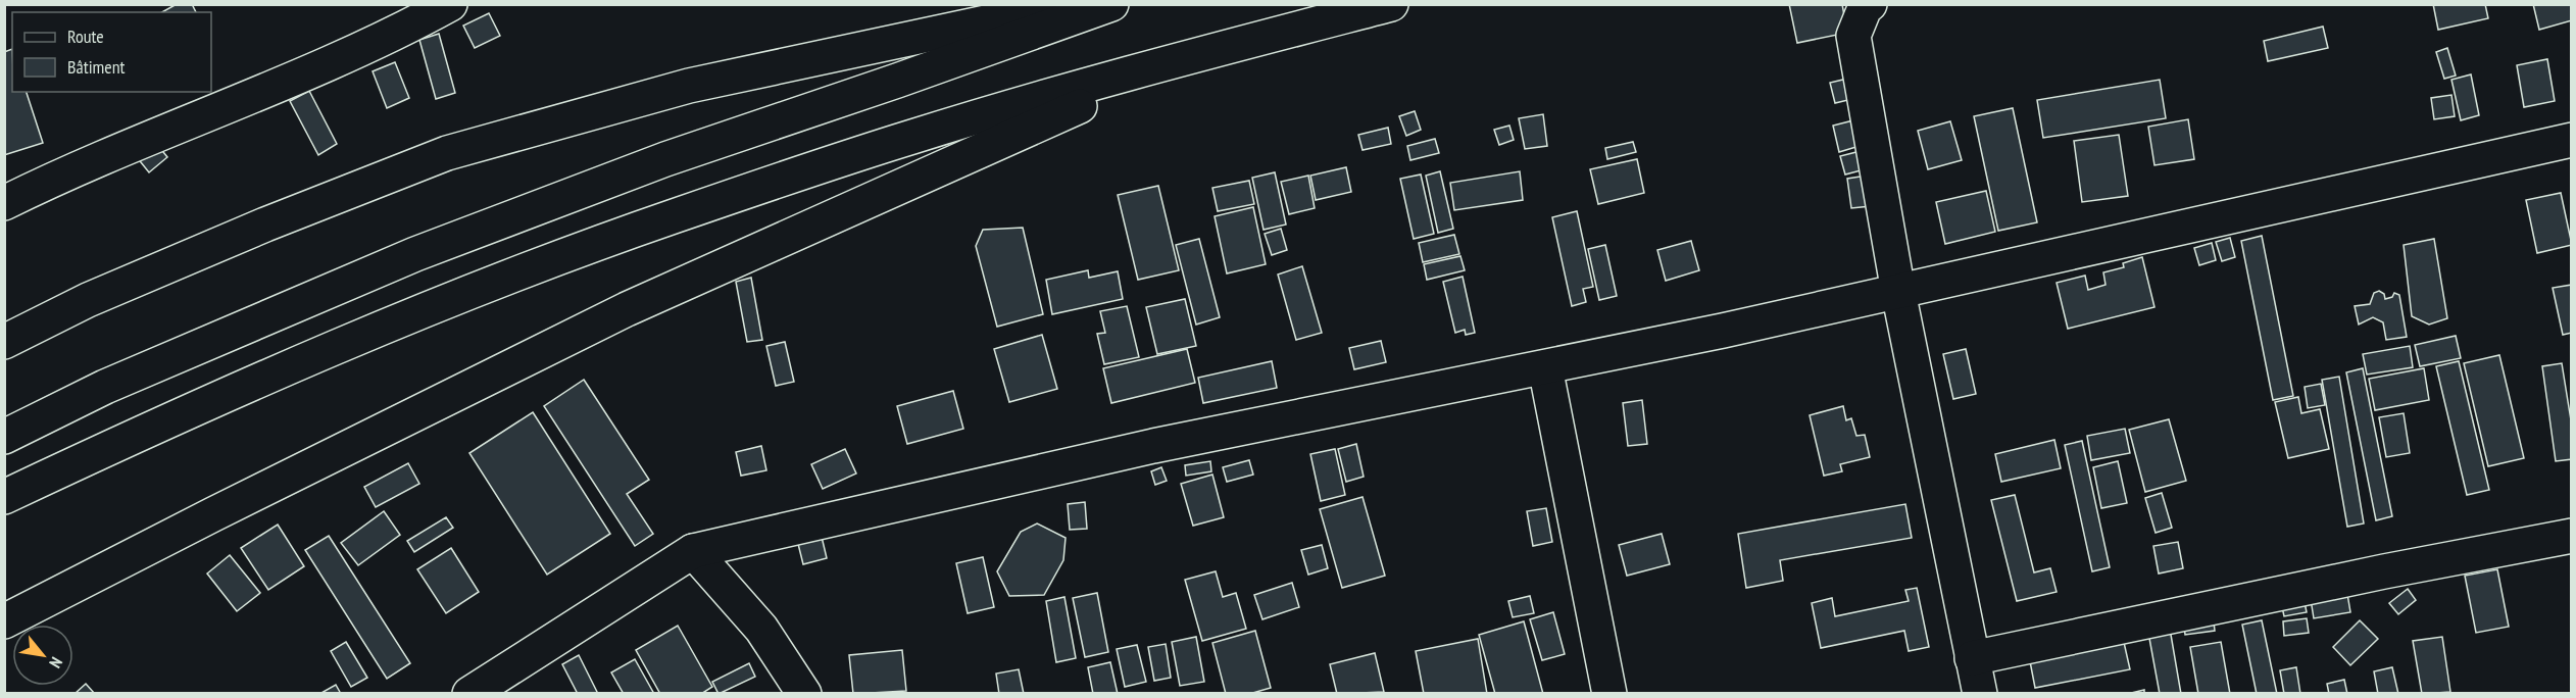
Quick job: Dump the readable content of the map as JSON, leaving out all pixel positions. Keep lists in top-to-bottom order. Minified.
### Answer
{"legend":["Route","Bâtiment"],"north":"bottom right"}
